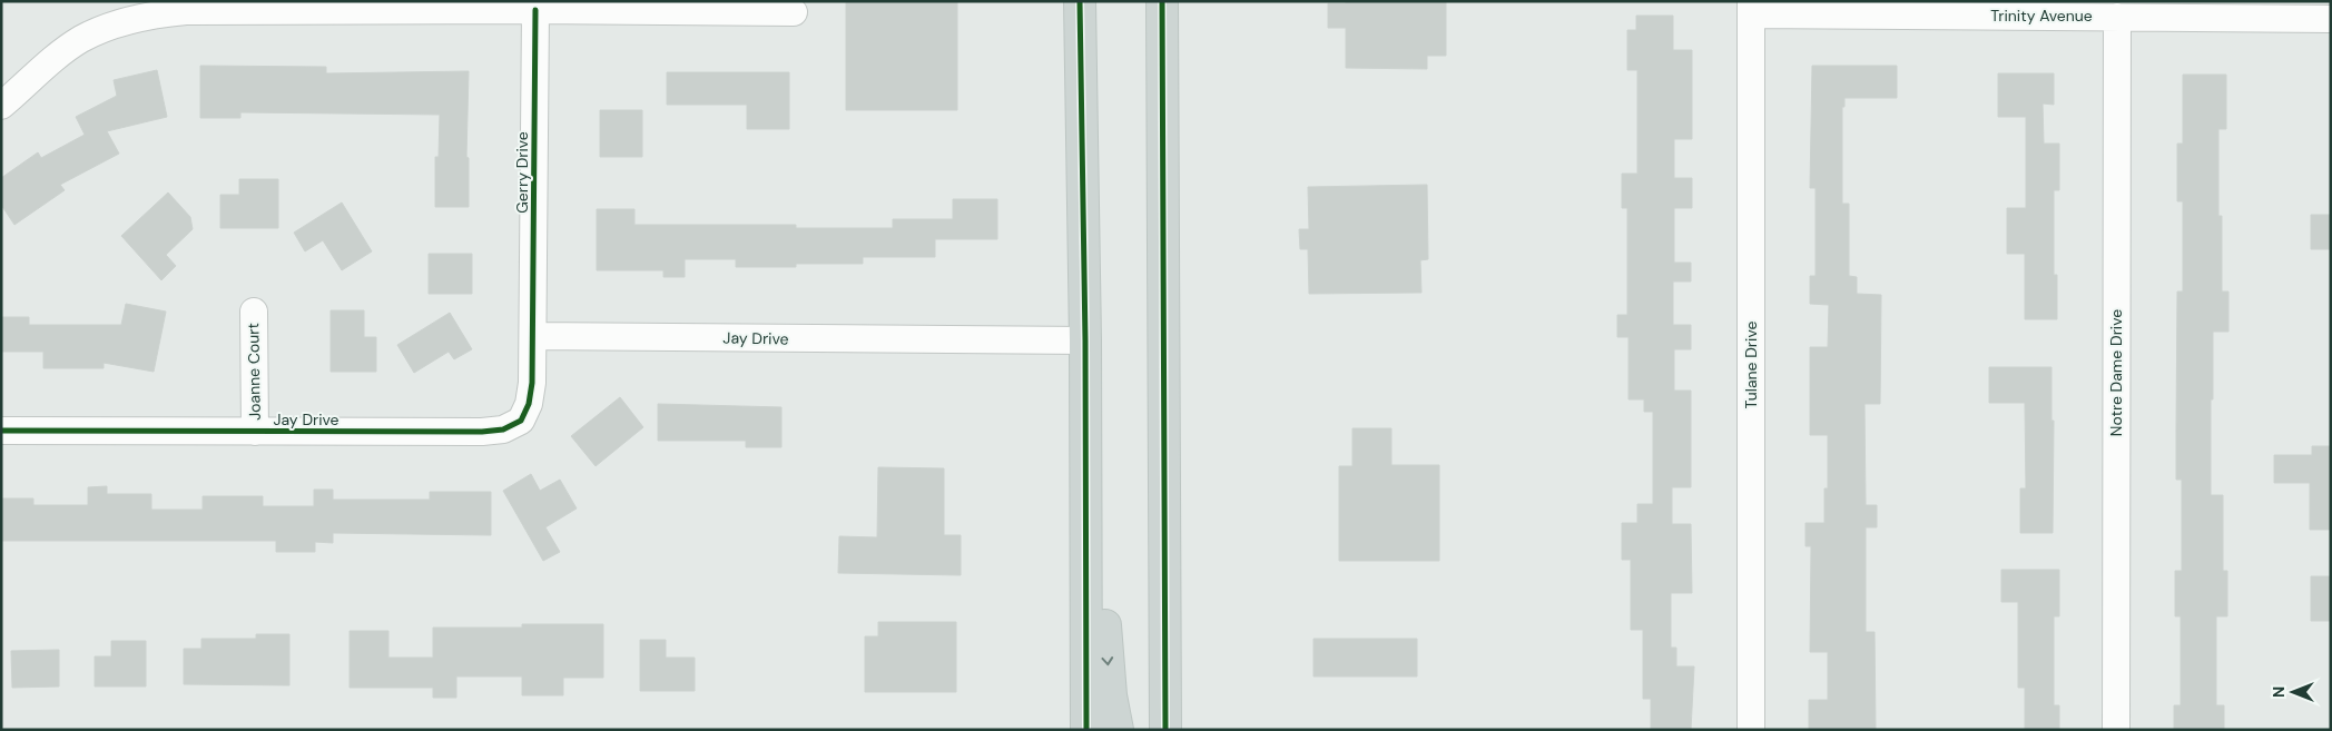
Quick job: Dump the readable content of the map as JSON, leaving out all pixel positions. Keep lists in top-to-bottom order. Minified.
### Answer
{"streets":{"street":["Trinity Avenue","Gerry Drive","Jay Drive","Tulane Drive","Joanne Court","Notre Dame Drive"]},"crossings":[["Trinity Avenue","Tulane Drive"],["Trinity Avenue","Notre Dame Drive"],["Gerry Drive","Jay Drive"],["Jay Drive","Joanne Court"]],"north":"left"}
